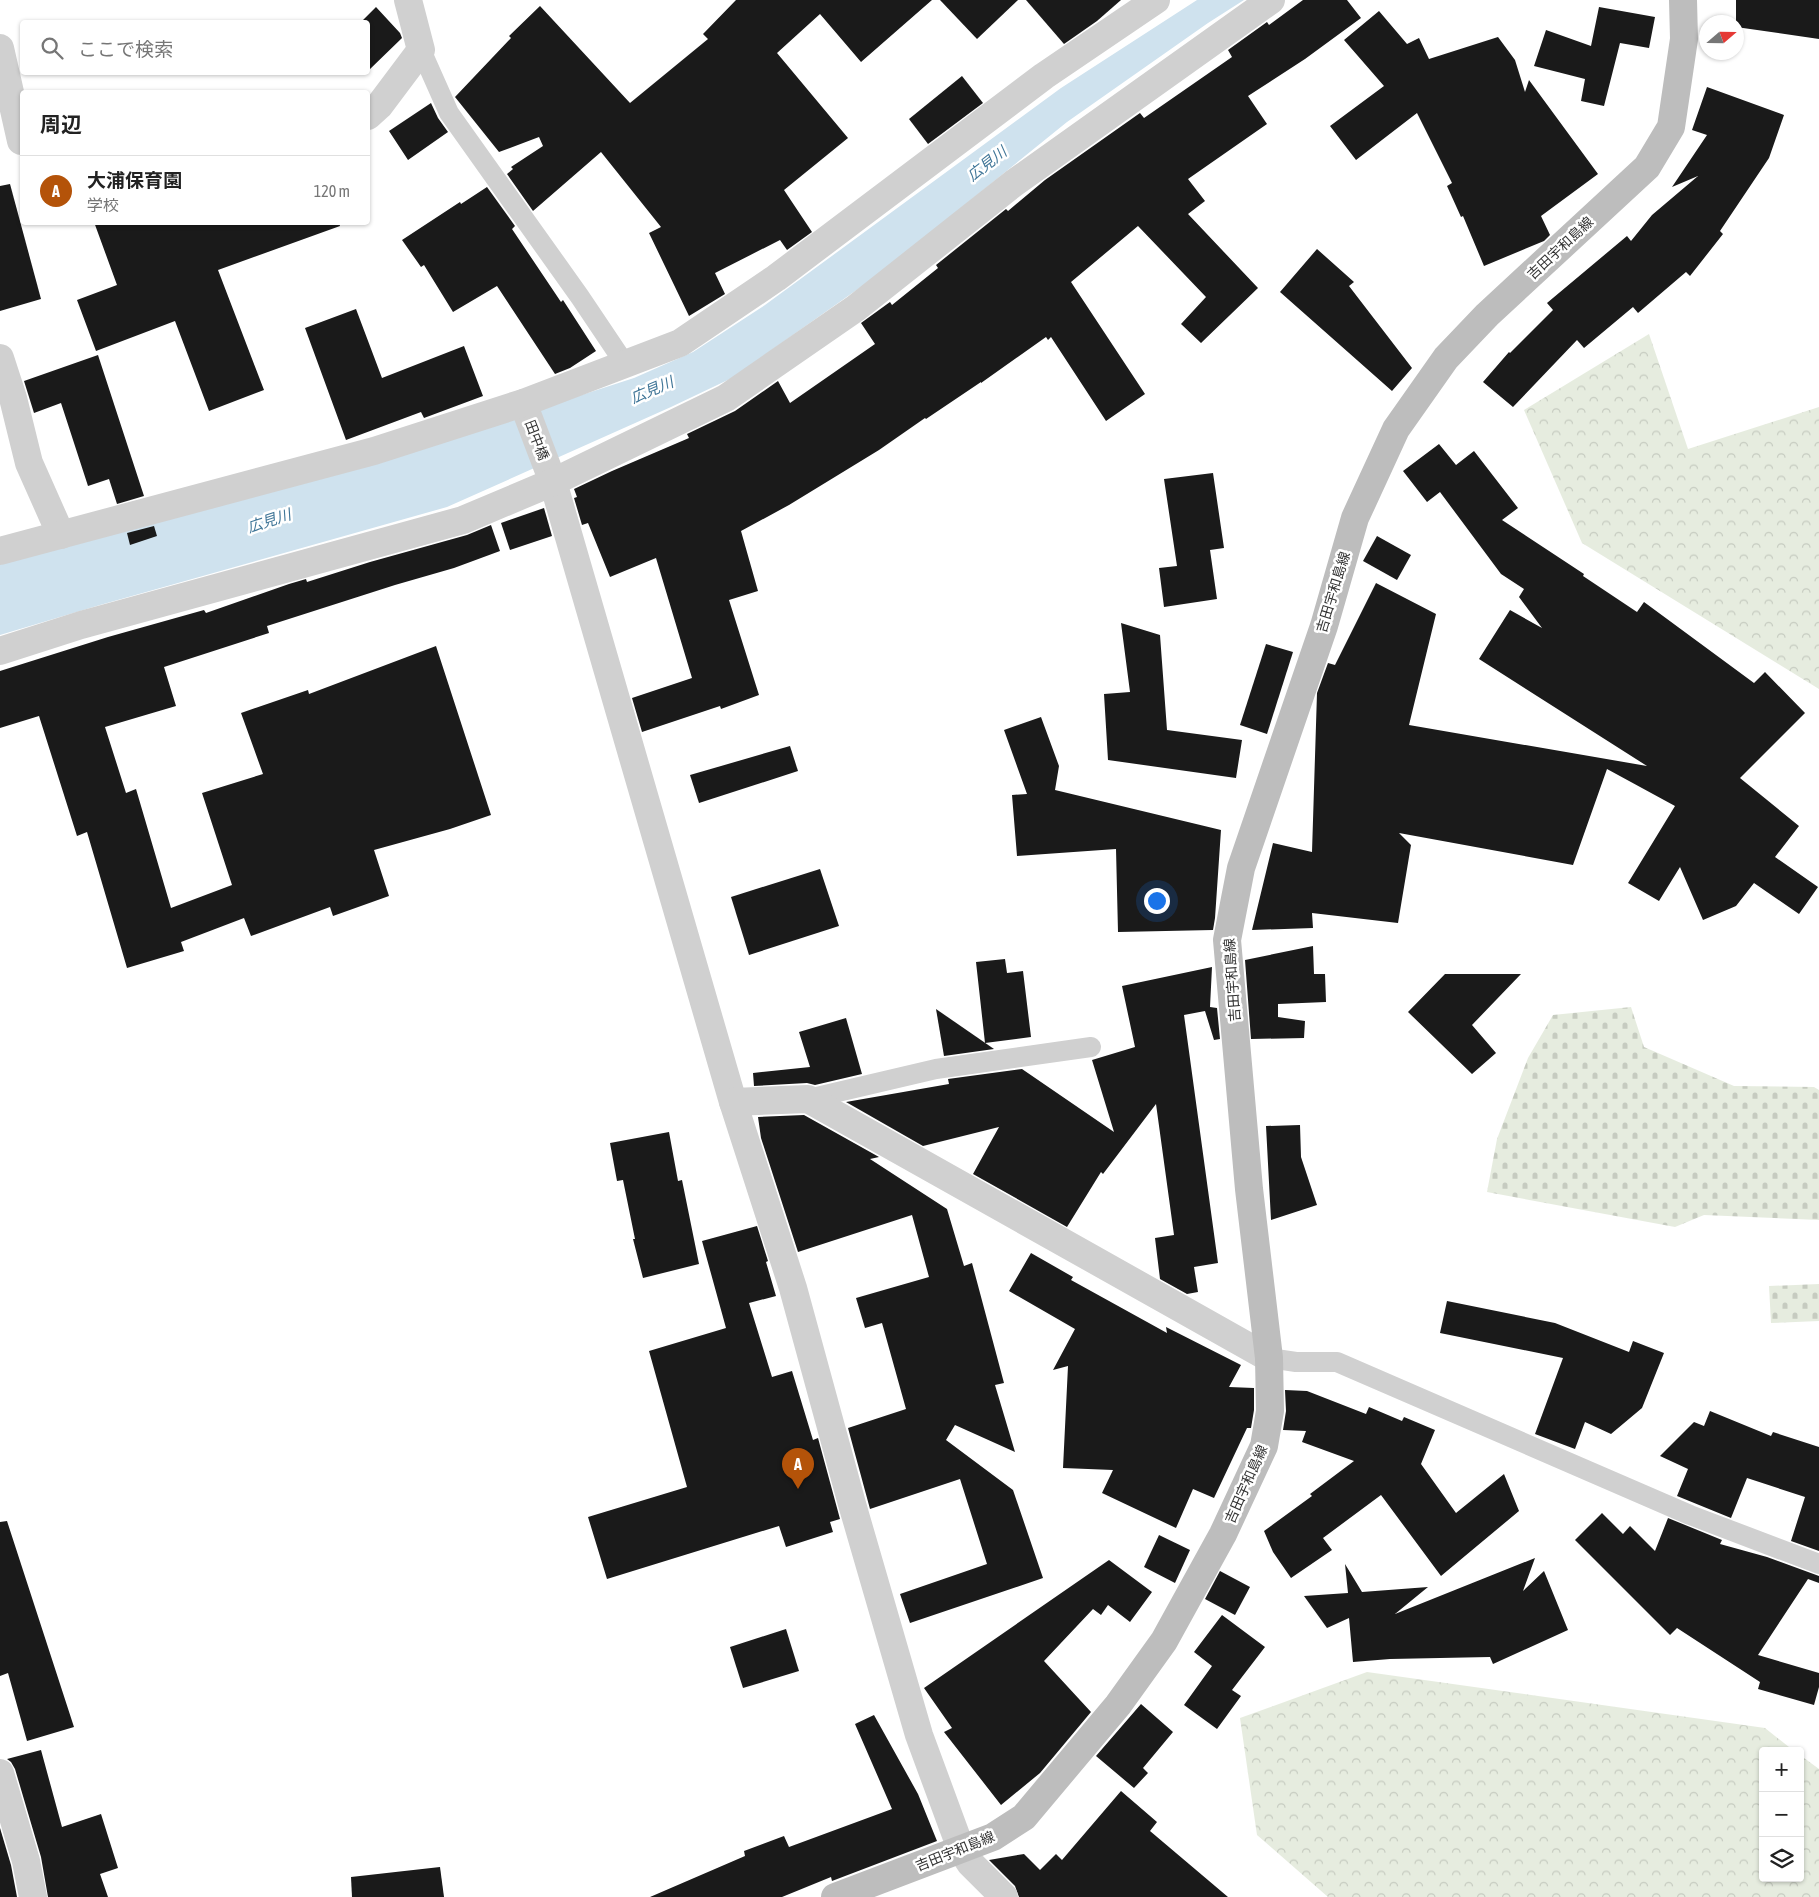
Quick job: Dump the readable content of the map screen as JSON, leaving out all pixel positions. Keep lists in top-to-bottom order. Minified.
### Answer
{"streets":{"main road":["吉田宇和島線"],"street":["田中橋"]},"crossings":[["吉田宇和島線","田中橋"]],"water":["広見川"],"north":"right","page":{"search":"ここで検索","heading":"周辺","list":[{"mark":"A","name":"大浦保育園","note":"学校","value":"120 m"}],"pins":"A","map_buttons":["+","−"]}}
